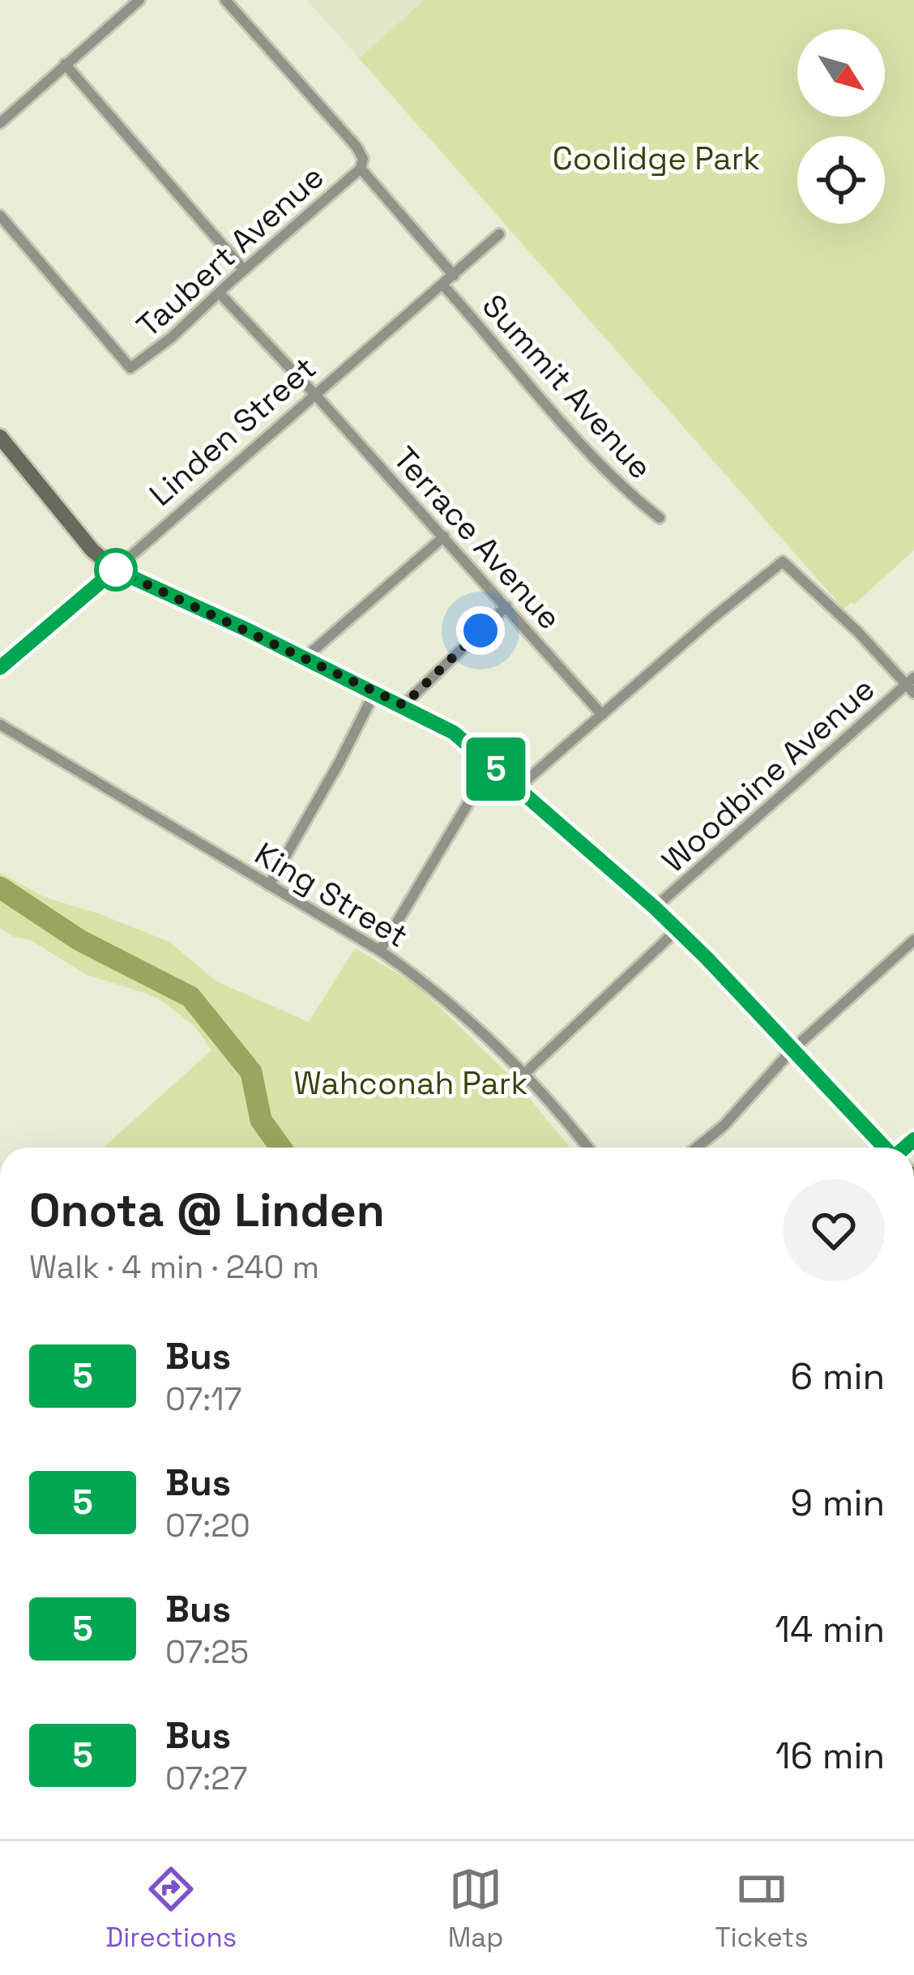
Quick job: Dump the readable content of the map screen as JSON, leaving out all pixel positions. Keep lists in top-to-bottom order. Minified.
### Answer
{"streets":{"street":["Taubert Avenue","Summit Avenue","Linden Street","Terrace Avenue","Woodbine Avenue","King Street"]},"crossings":[["Taubert Avenue","Terrace Avenue"],["Summit Avenue","Linden Street"],["Linden Street","Terrace Avenue"]],"parks":["Coolidge Park","Wahconah Park"],"lines":["bus line 5"],"north":"bottom right","page":{"on_map":"5","heading":["Onota @ Linden","Walk · 4 min · 240 m"],"list":[{"mark":"5","name":"Bus","note":"07:17","value":"6 min"},{"mark":"5","name":"Bus","note":"07:20","value":"9 min"},{"mark":"5","name":"Bus","note":"07:25","value":"14 min"},{"mark":"5","name":"Bus","note":"07:27","value":"16 min"}],"tabs":["Directions","Map","Tickets"]}}
